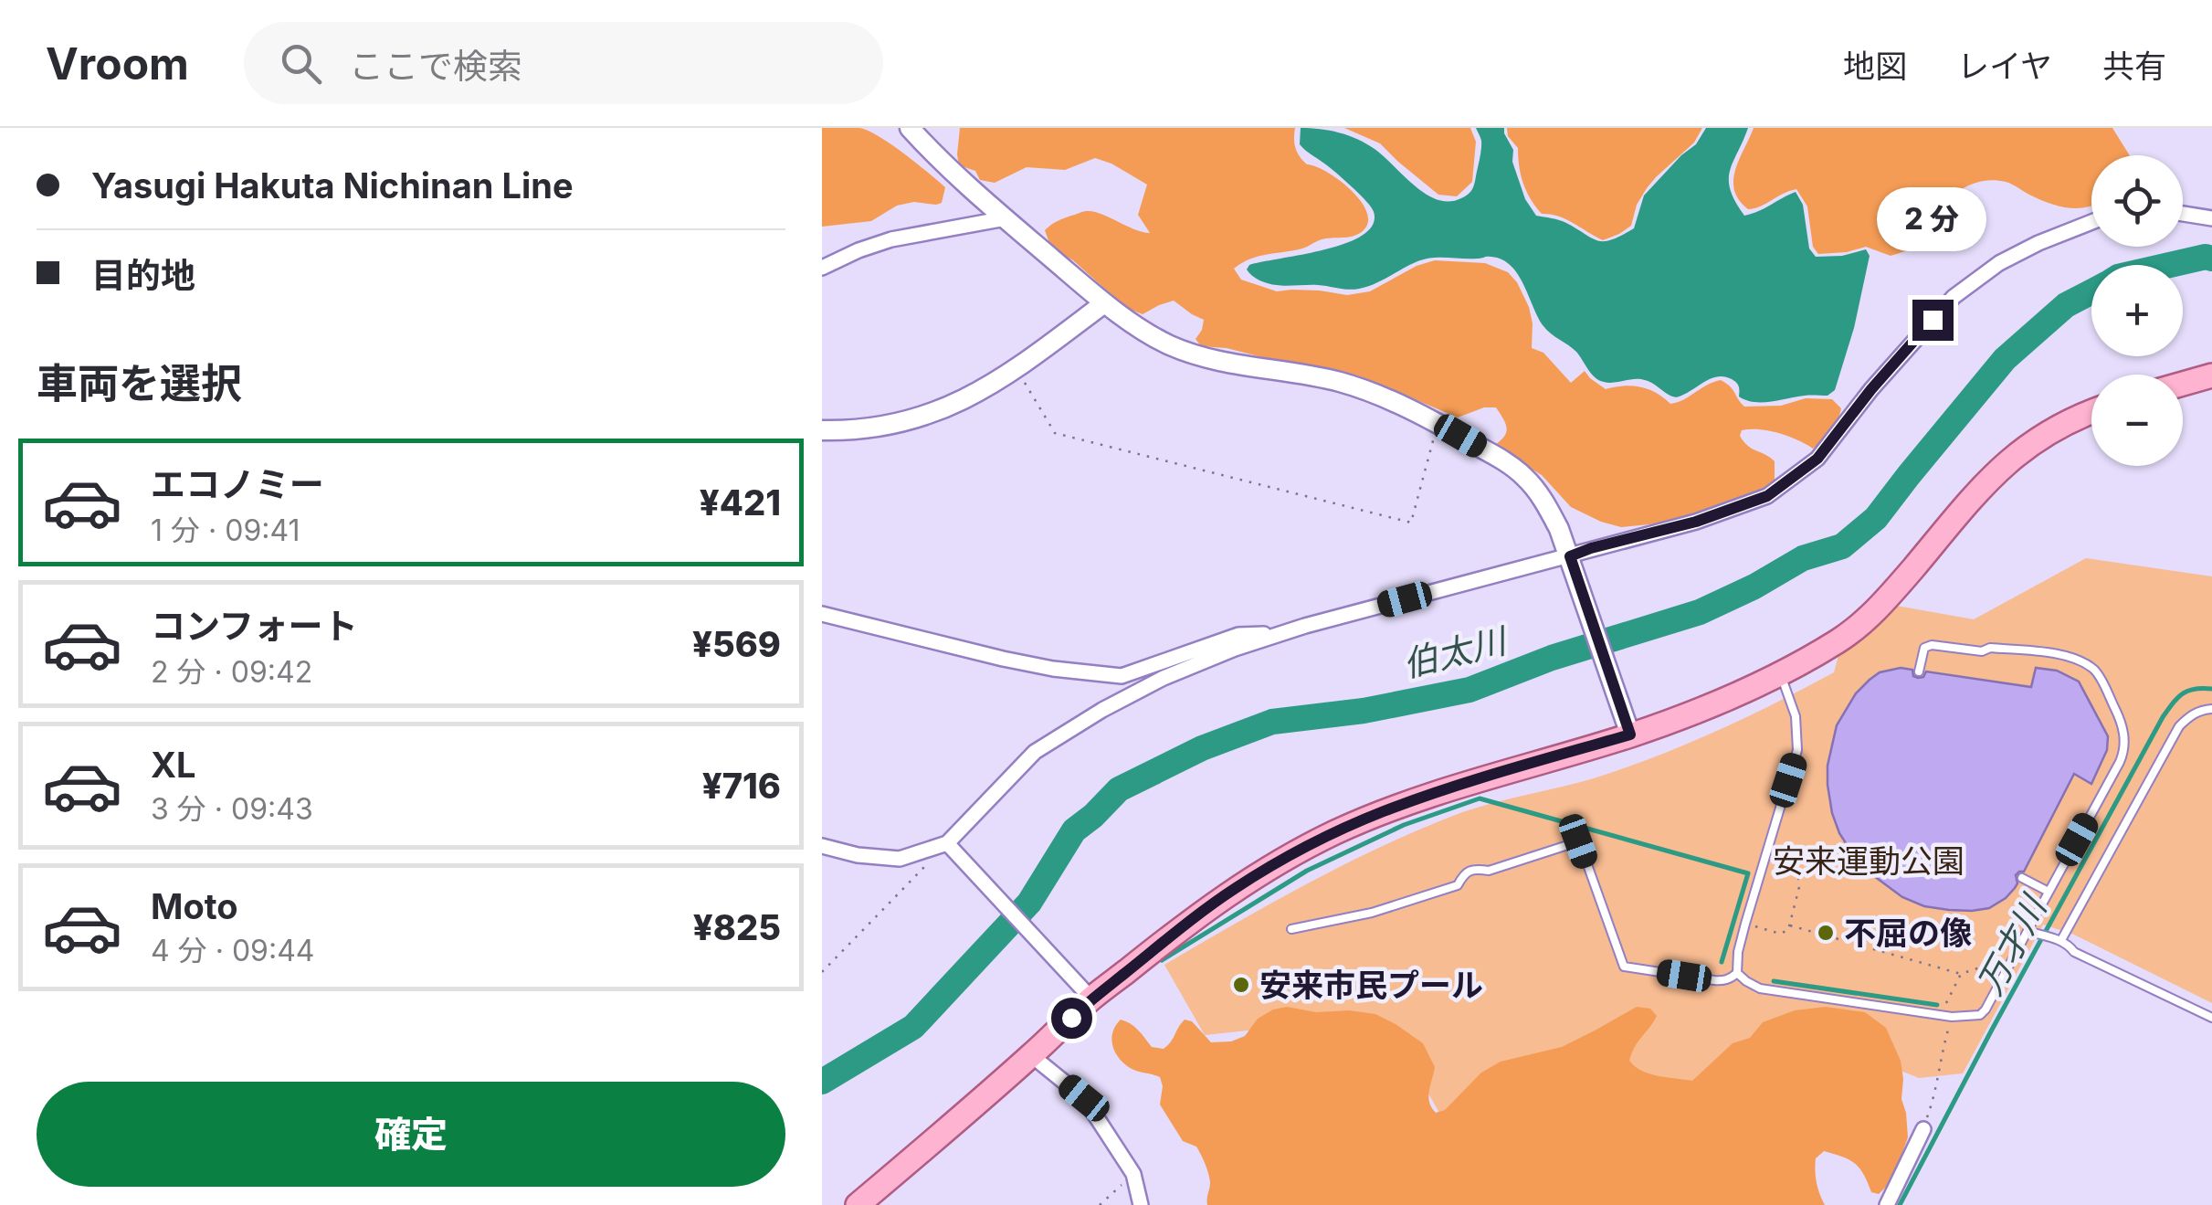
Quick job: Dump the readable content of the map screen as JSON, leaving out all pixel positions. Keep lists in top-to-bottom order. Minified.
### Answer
{"water":["伯太川","万才川"],"parks":["安来運動公園"],"places":["不屈の像","安来市民プール"],"page":{"header":"Vroom","search":"ここで検索","nav":["地図","レイヤ","共有"],"banner":["Yasugi Hakuta Nichinan Line","目的地"],"map_buttons":["+","−"],"bubble":"2 分","heading":"車両を選択","list":[{"name":"エコノミー","note":"1 分 · 09:41","value":"¥421"},{"name":"コンフォート","note":"2 分 · 09:42","value":"¥569"},{"name":"XL","note":"3 分 · 09:43","value":"¥716"},{"name":"Moto","note":"4 分 · 09:44","value":"¥825"}],"buttons":"確定"}}
